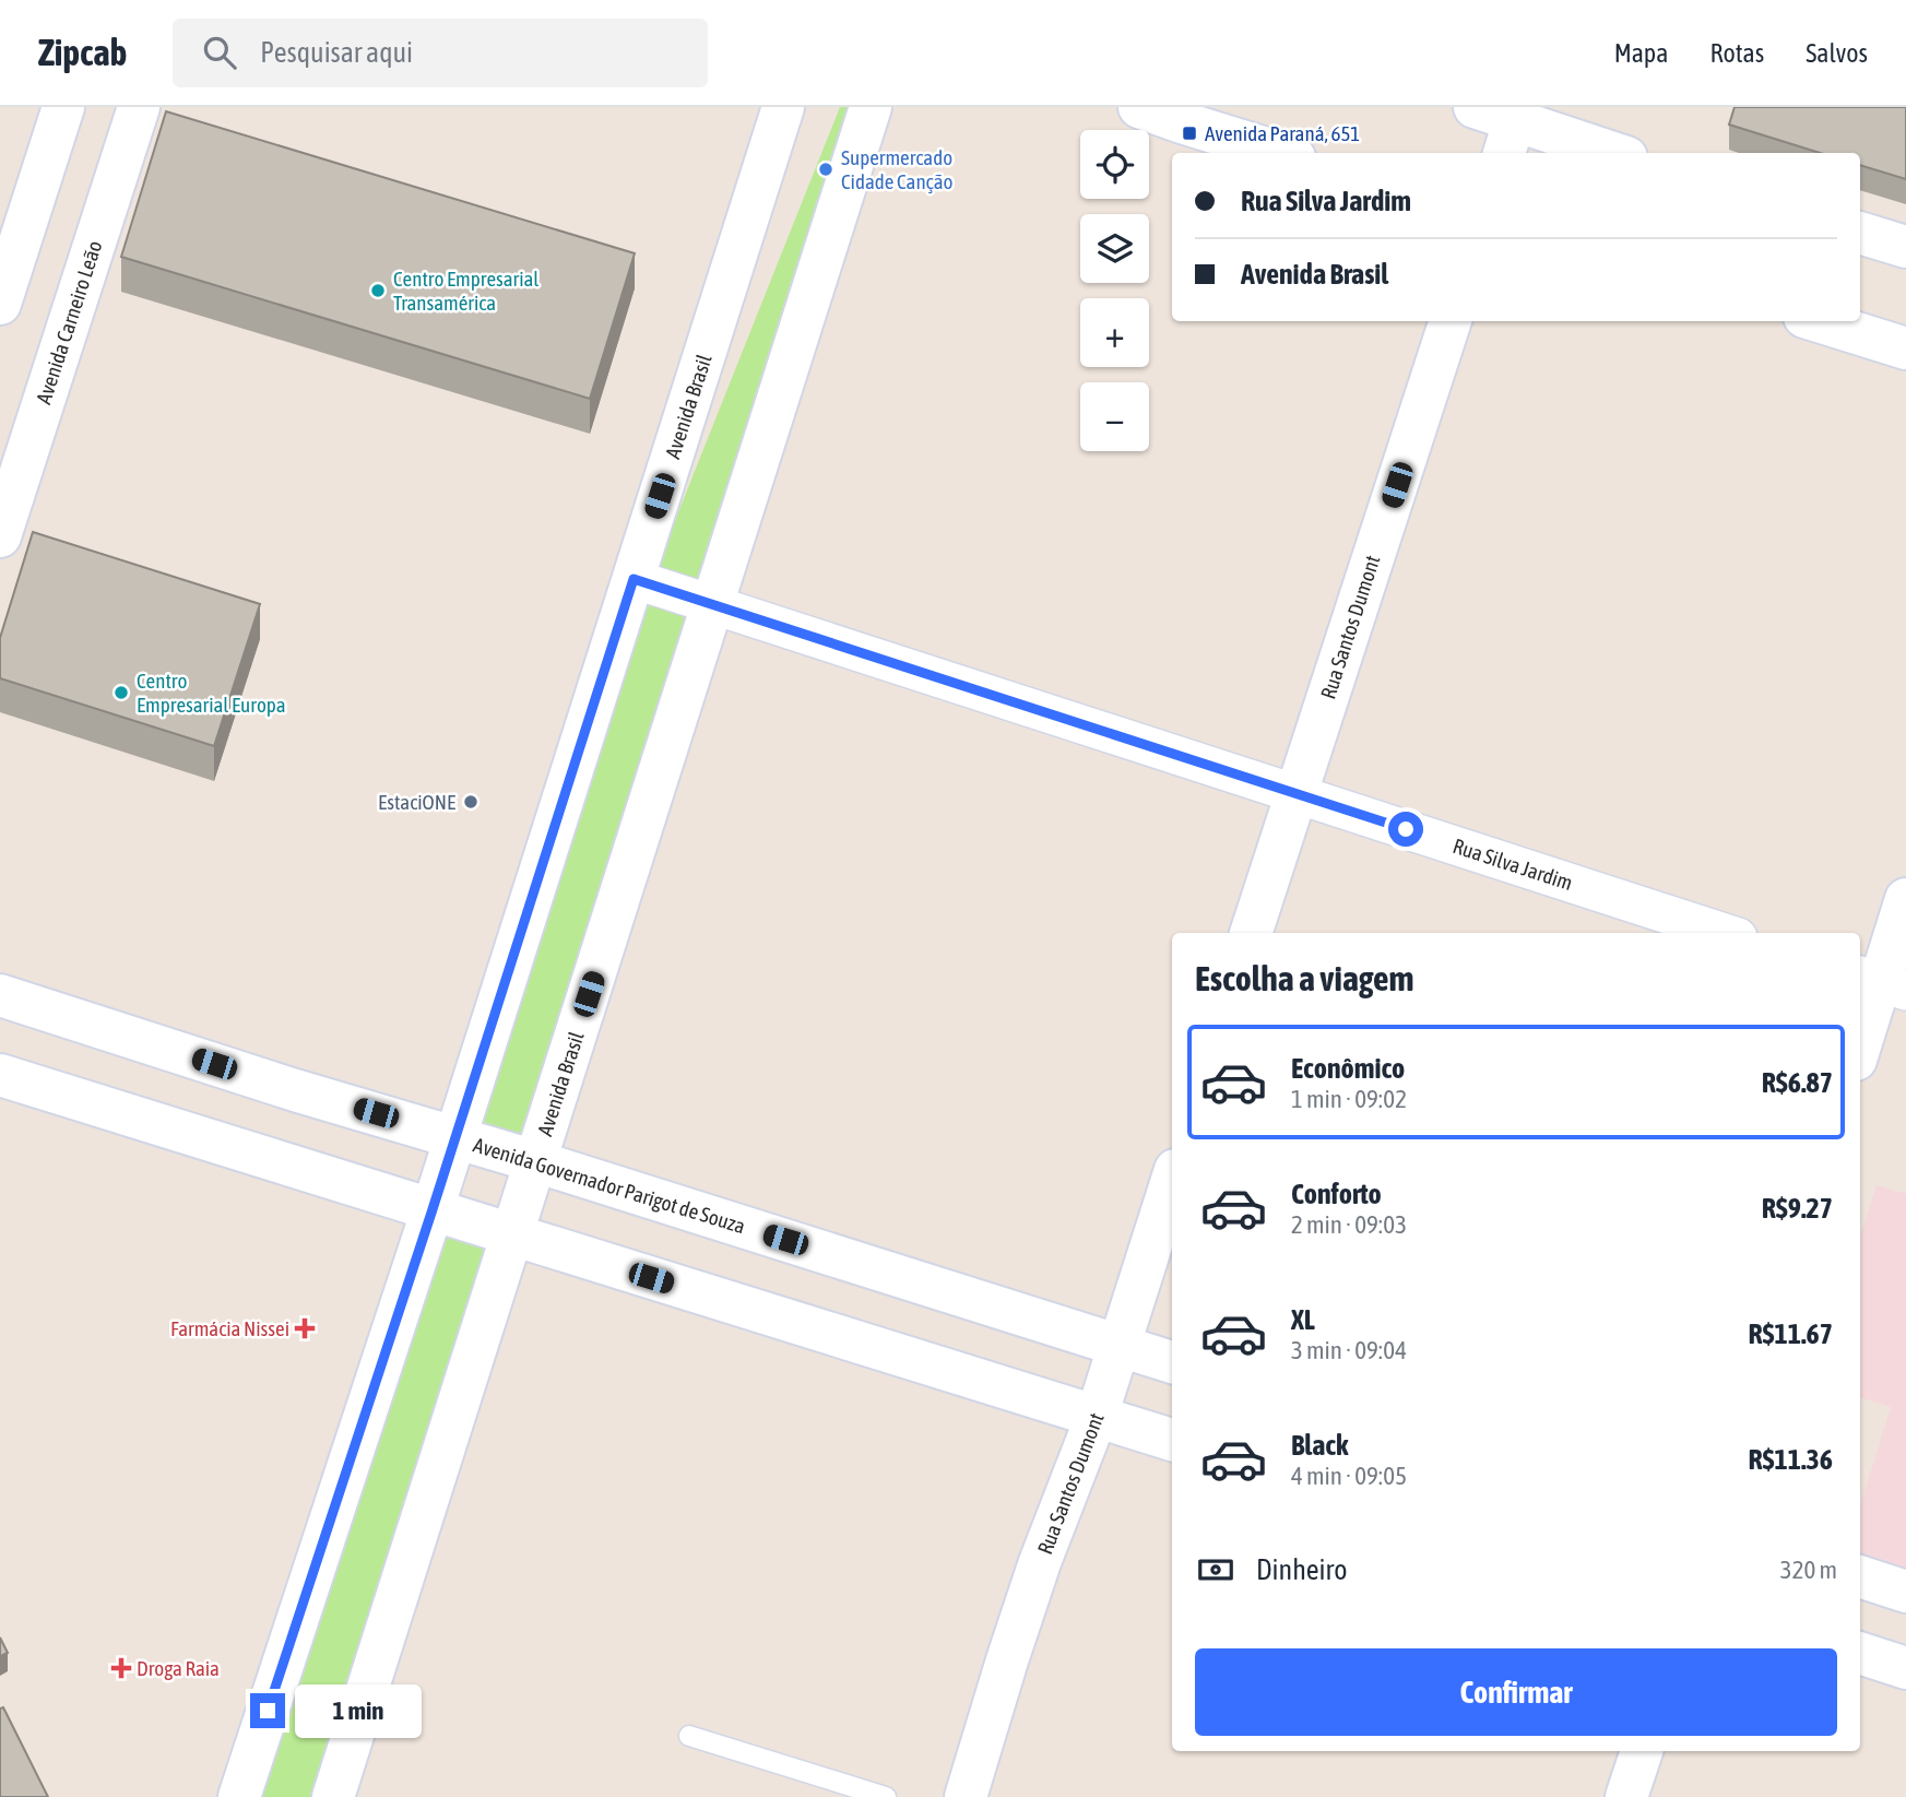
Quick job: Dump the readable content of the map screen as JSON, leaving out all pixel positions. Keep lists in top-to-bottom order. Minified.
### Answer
{"streets":{"main road":["Avenida Carneiro Leão","Avenida Brasil","Rua Santos Dumont","Avenida Governador Parigot de Souza"],"street":["Rua Silva Jardim"]},"crossings":[["Avenida Brasil","Rua Silva Jardim"],["Avenida Brasil","Avenida Governador Parigot de Souza"],["Rua Santos Dumont","Rua Silva Jardim"],["Rua Santos Dumont","Avenida Governador Parigot de Souza"]],"places":{"transit":["Avenida Paraná, 651"],"other":["Supermercado Cidade Canção","Centro Empresarial Transamérica","Centro Empresarial Europa","EstaciONE"],"health":["Farmácia Nissei","Droga Raia"]},"page":{"header":"Zipcab","search":"Pesquisar aqui","nav":["Mapa","Rotas","Salvos"],"map_buttons":["+","−"],"banner":["Rua Silva Jardim","Avenida Brasil"],"heading":"Escolha a viagem","list":[{"name":"Econômico","note":"1 min · 09:02","value":"R$6.87"},{"name":"Conforto","note":"2 min · 09:03","value":"R$9.27"},{"name":"XL","note":"3 min · 09:04","value":"R$11.67"},{"name":"Black","note":"4 min · 09:05","value":"R$11.36"}],"pay":["Dinheiro","320 m"],"buttons":"Confirmar","bubble":"1 min"}}
